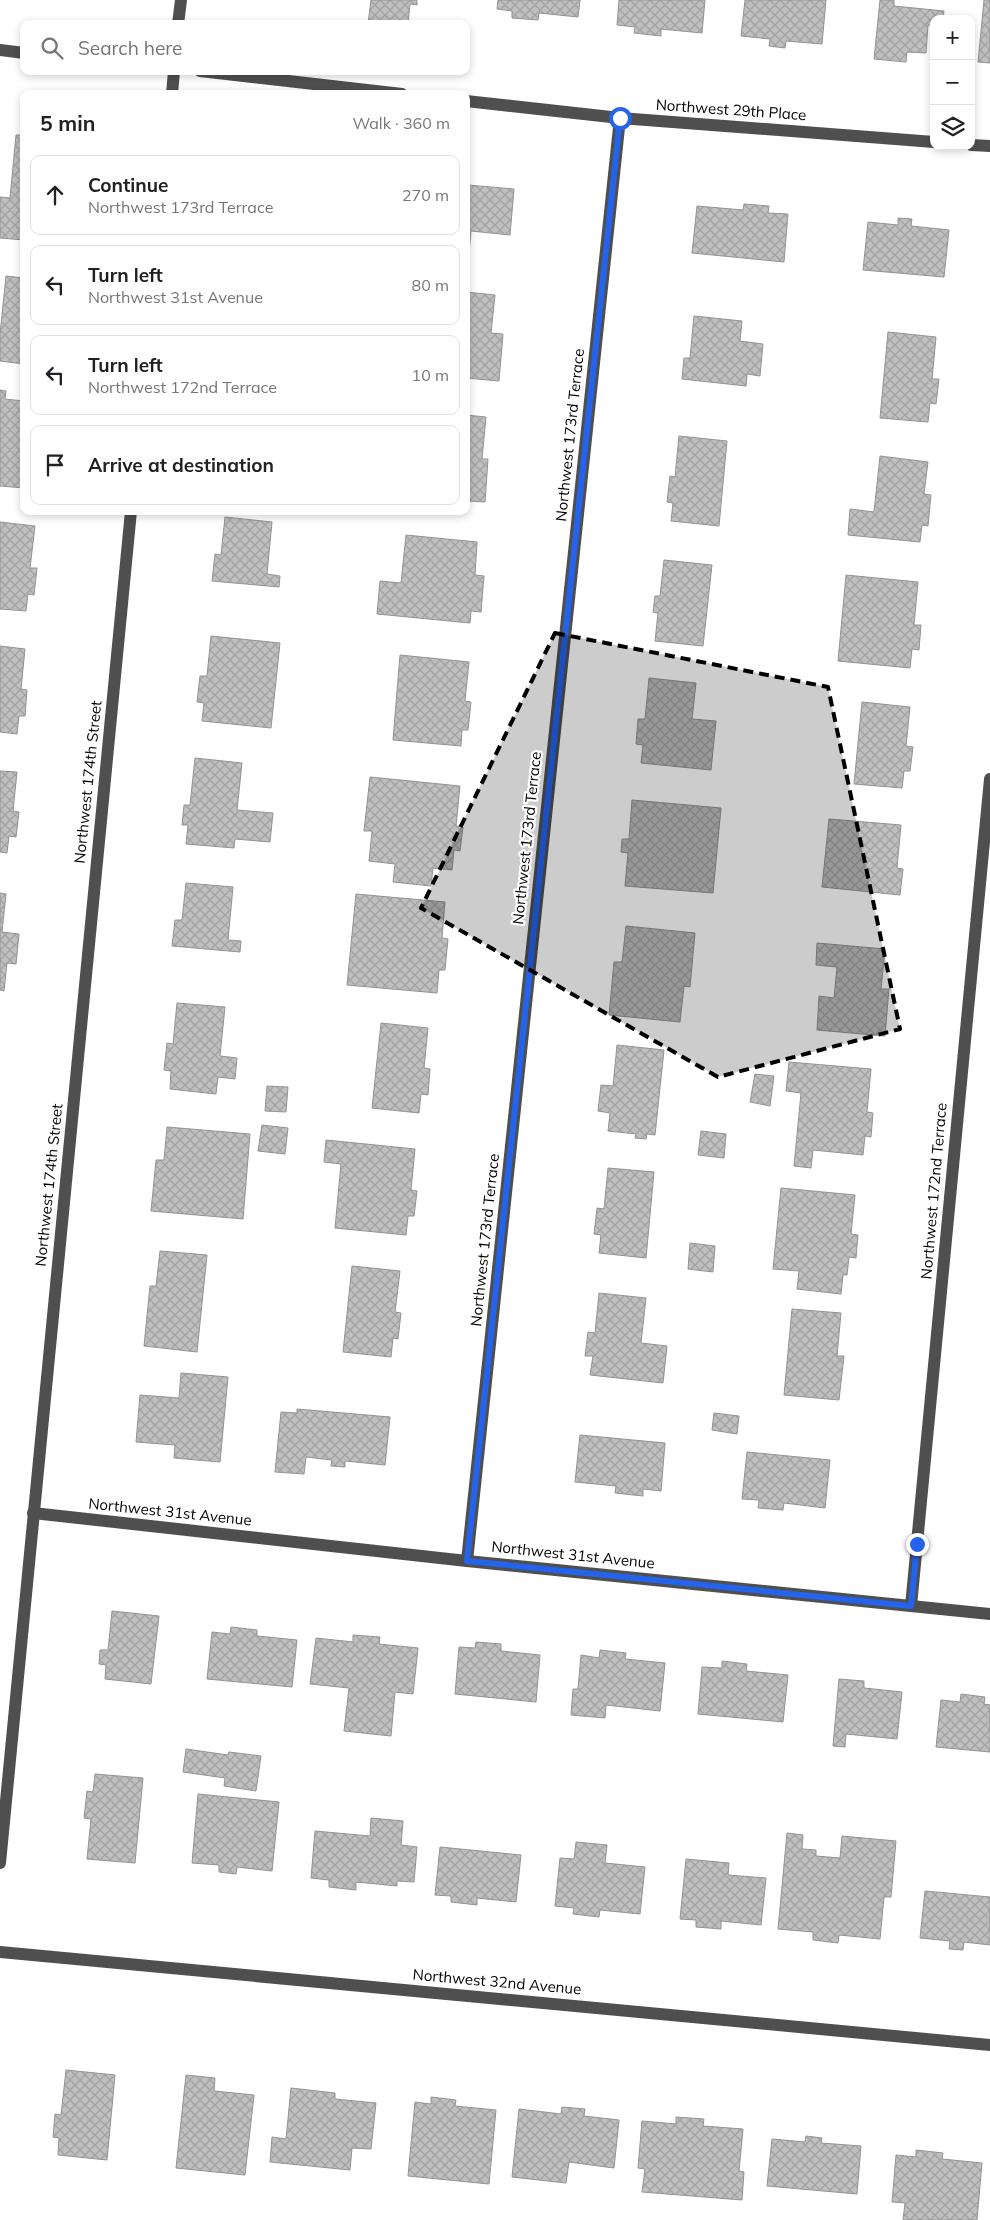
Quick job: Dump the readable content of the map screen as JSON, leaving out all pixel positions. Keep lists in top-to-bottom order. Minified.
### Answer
{"streets":{"street":["Northwest 29th Place","Northwest 173rd Terrace","Northwest 174th Street","Northwest 172nd Terrace","Northwest 31st Avenue","Northwest 32nd Avenue"]},"crossings":[["Northwest 29th Place","Northwest 173rd Terrace"],["Northwest 173rd Terrace","Northwest 31st Avenue"],["Northwest 174th Street","Northwest 31st Avenue"],["Northwest 172nd Terrace","Northwest 31st Avenue"]],"page":{"map_buttons":["+","−"],"search":"Search here","heading":["5 min","Walk · 360 m"],"list":[["Continue","Northwest 173rd Terrace","270 m"],["Turn left","Northwest 31st Avenue","80 m"],["Turn left","Northwest 172nd Terrace","10 m"],"Arrive at destination"]}}
